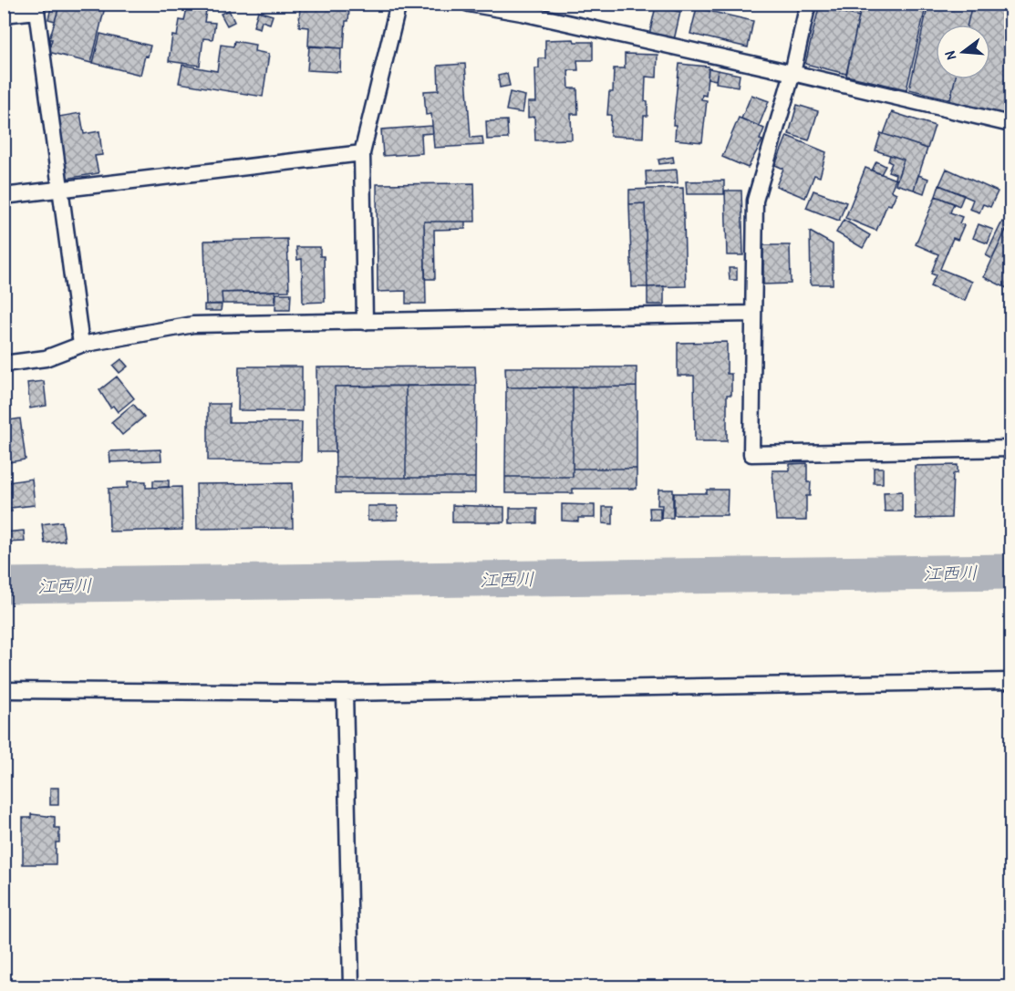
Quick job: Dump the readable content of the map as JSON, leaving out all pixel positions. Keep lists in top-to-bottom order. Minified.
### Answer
{"water":["江西川"],"north":"left"}
